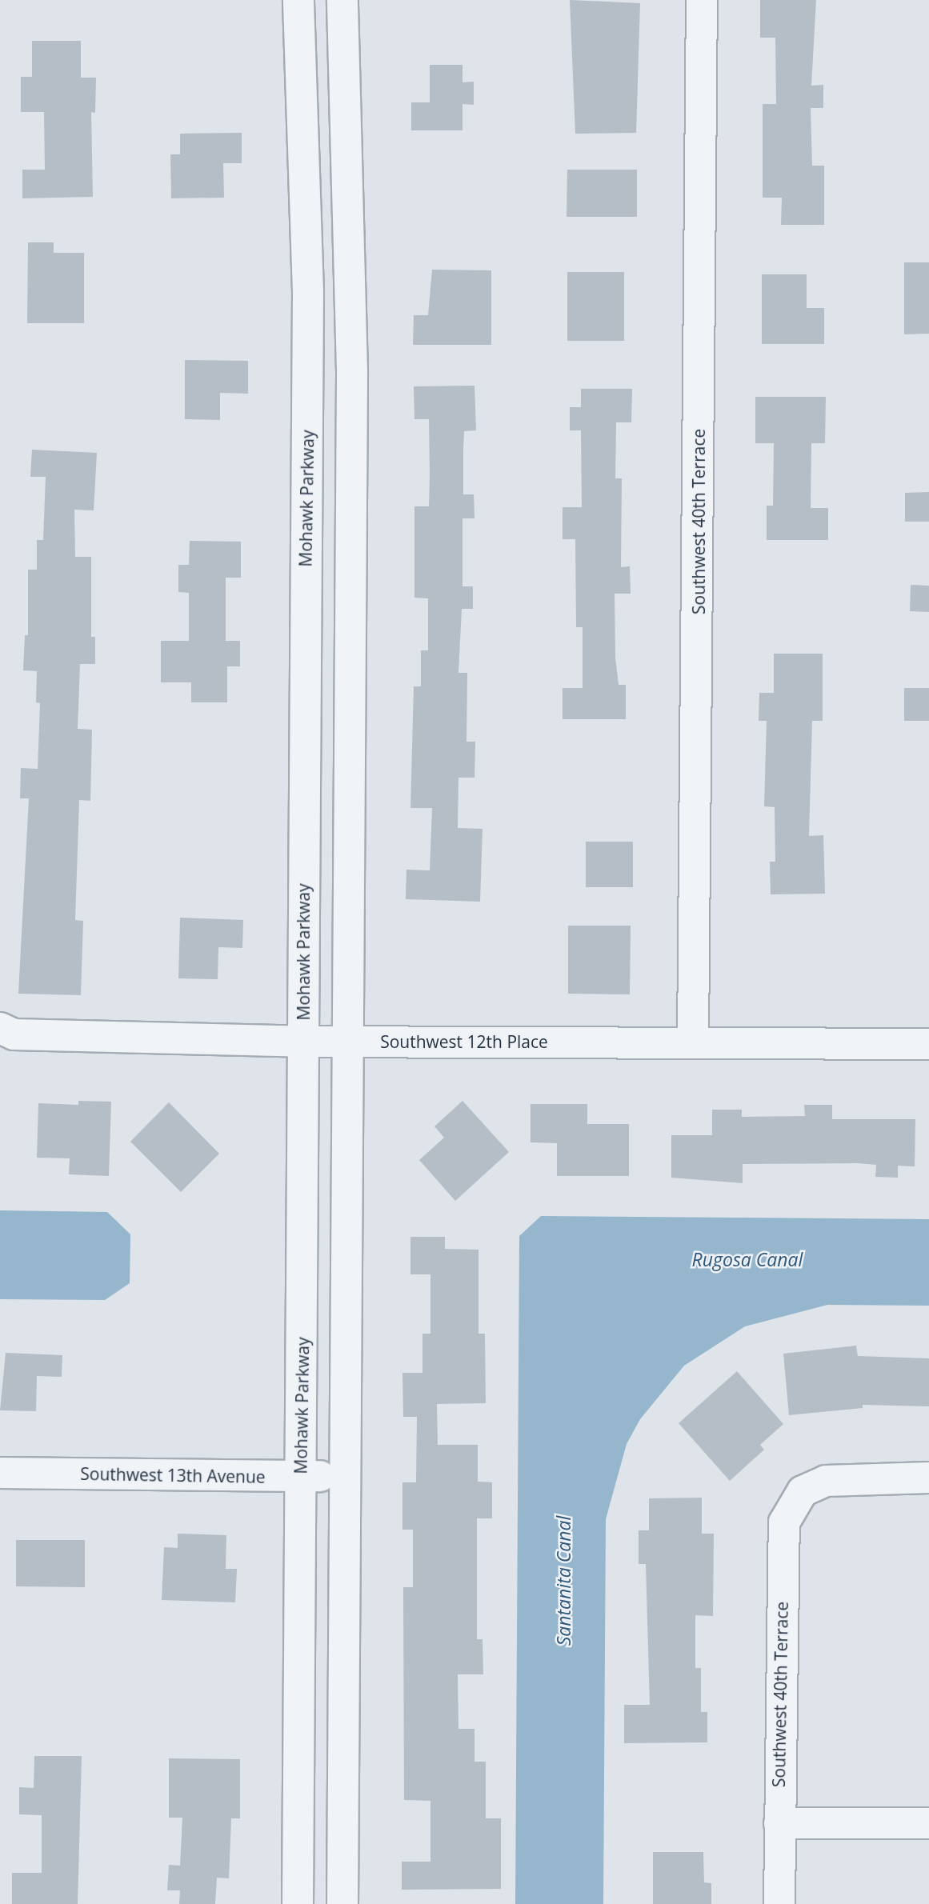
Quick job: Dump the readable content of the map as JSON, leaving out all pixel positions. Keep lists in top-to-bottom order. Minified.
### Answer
{"streets":{"street":["Mohawk Parkway","Southwest 40th Terrace","Southwest 12th Place","Southwest 13th Avenue"]},"crossings":[["Mohawk Parkway","Southwest 12th Place"],["Mohawk Parkway","Southwest 13th Avenue"],["Southwest 40th Terrace","Southwest 12th Place"]],"water":["Rugosa Canal","Santanita Canal"]}
